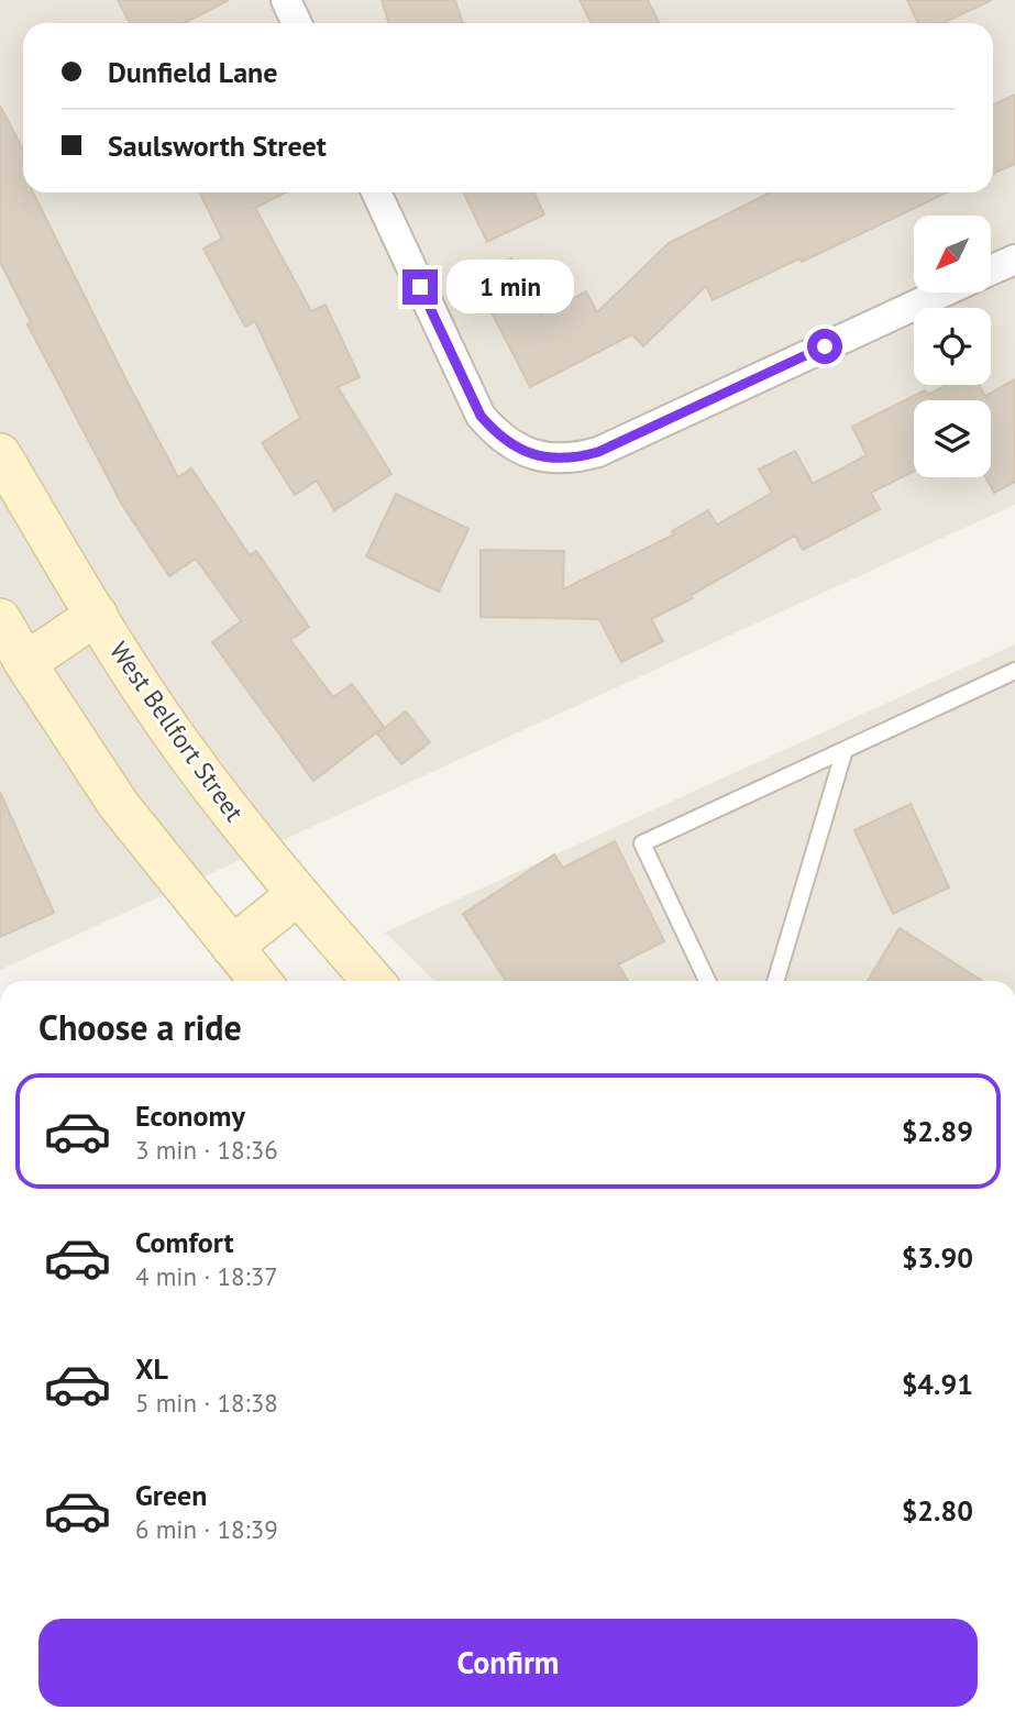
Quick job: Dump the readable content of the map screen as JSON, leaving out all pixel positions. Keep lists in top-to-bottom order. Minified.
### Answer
{"streets":{"main road":["West Bellfort Street"]},"north":"bottom left","page":{"banner":["Dunfield Lane","Saulsworth Street"],"bubble":"1 min","heading":"Choose a ride","list":[{"name":"Economy","note":"3 min · 18:36","value":"$2.89"},{"name":"Comfort","note":"4 min · 18:37","value":"$3.90"},{"name":"XL","note":"5 min · 18:38","value":"$4.91"},{"name":"Green","note":"6 min · 18:39","value":"$2.80"}],"buttons":"Confirm"}}
